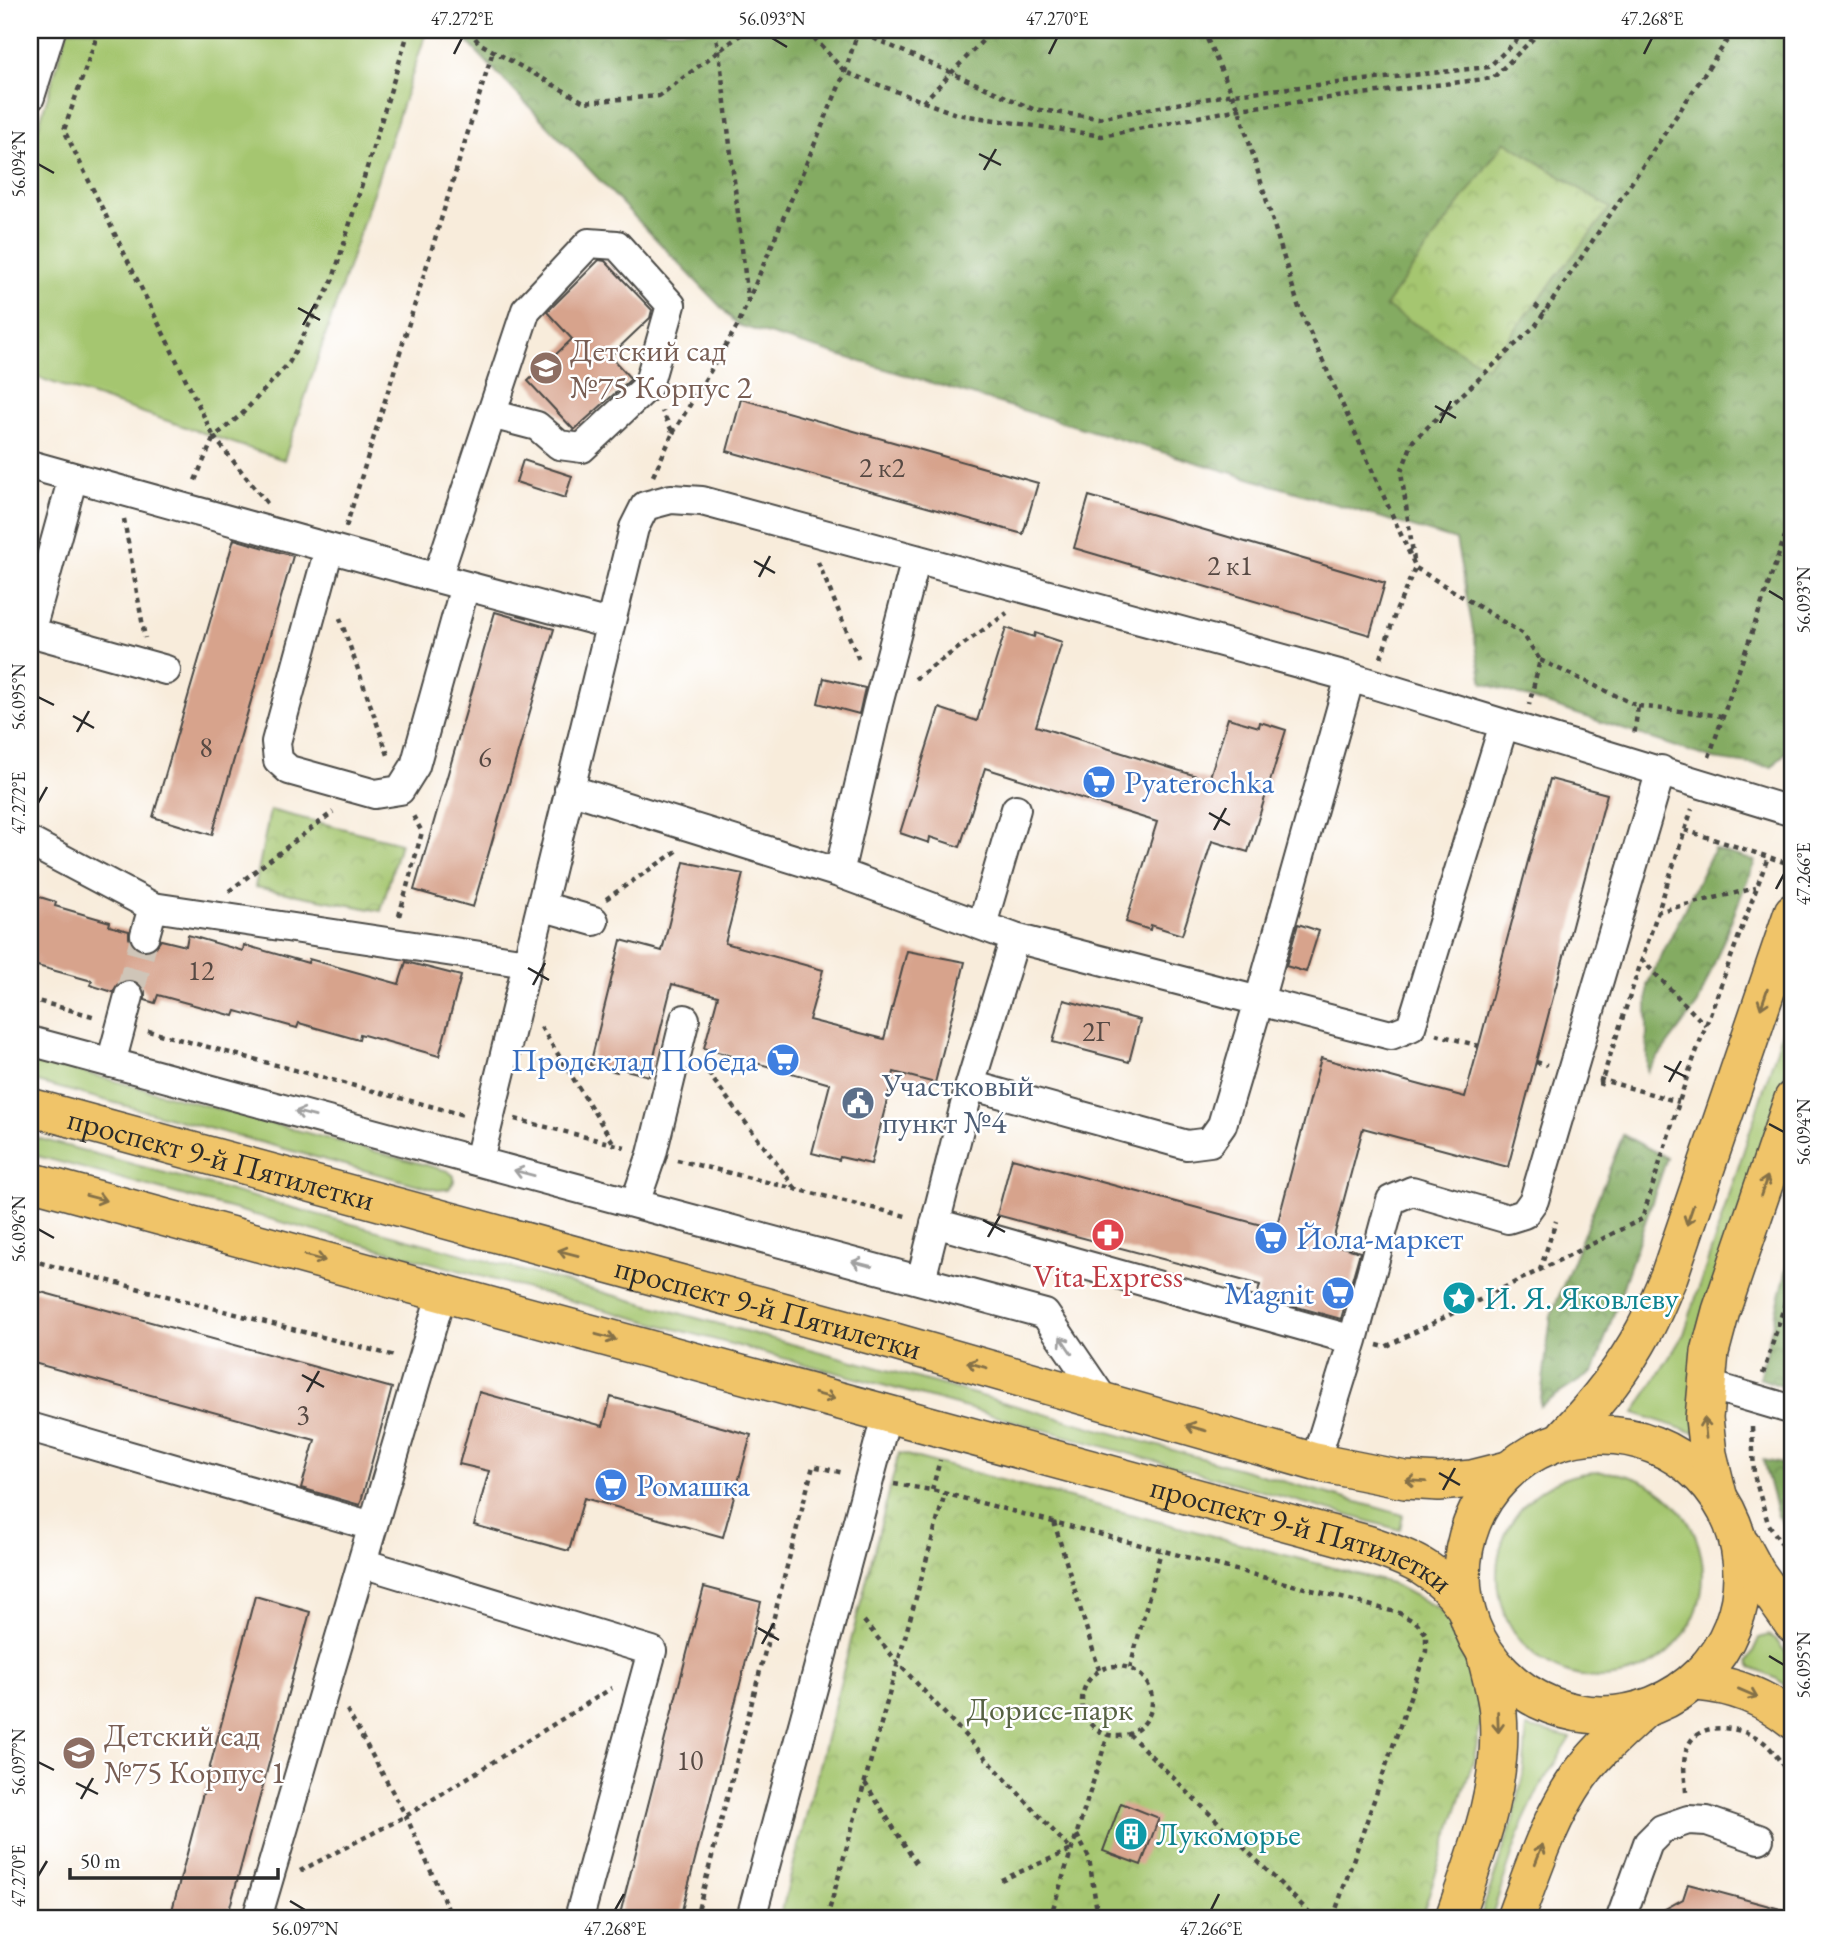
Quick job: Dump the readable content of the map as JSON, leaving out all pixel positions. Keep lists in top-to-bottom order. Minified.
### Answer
{"streets":{"main road":["проспект 9-й Пятилетки"]},"parks":["Дорисс-парк"],"places":{"school or university":["Детский сад №75 Корпус 2","Детский сад №75 Корпус 1"],"supermarket":["Pyaterochka","Продсклад Победа","Йола-маркет","Magnit","Ромашка"],"public building":["Участковый пункт №4"],"pharmacy":["Vita Express"],"place":["И. Я. Яковлеву"],"building":["Лукоморье"]},"house_numbers":["2 к2","2 к1","8","6","12","2Г","3","10"],"scale_bar":"50 m","coordinates":["47.272°E","56.093°N","47.270°E","47.268°E","56.094°N","56.095°N","47.266°E","56.096°N","56.097°N"]}
